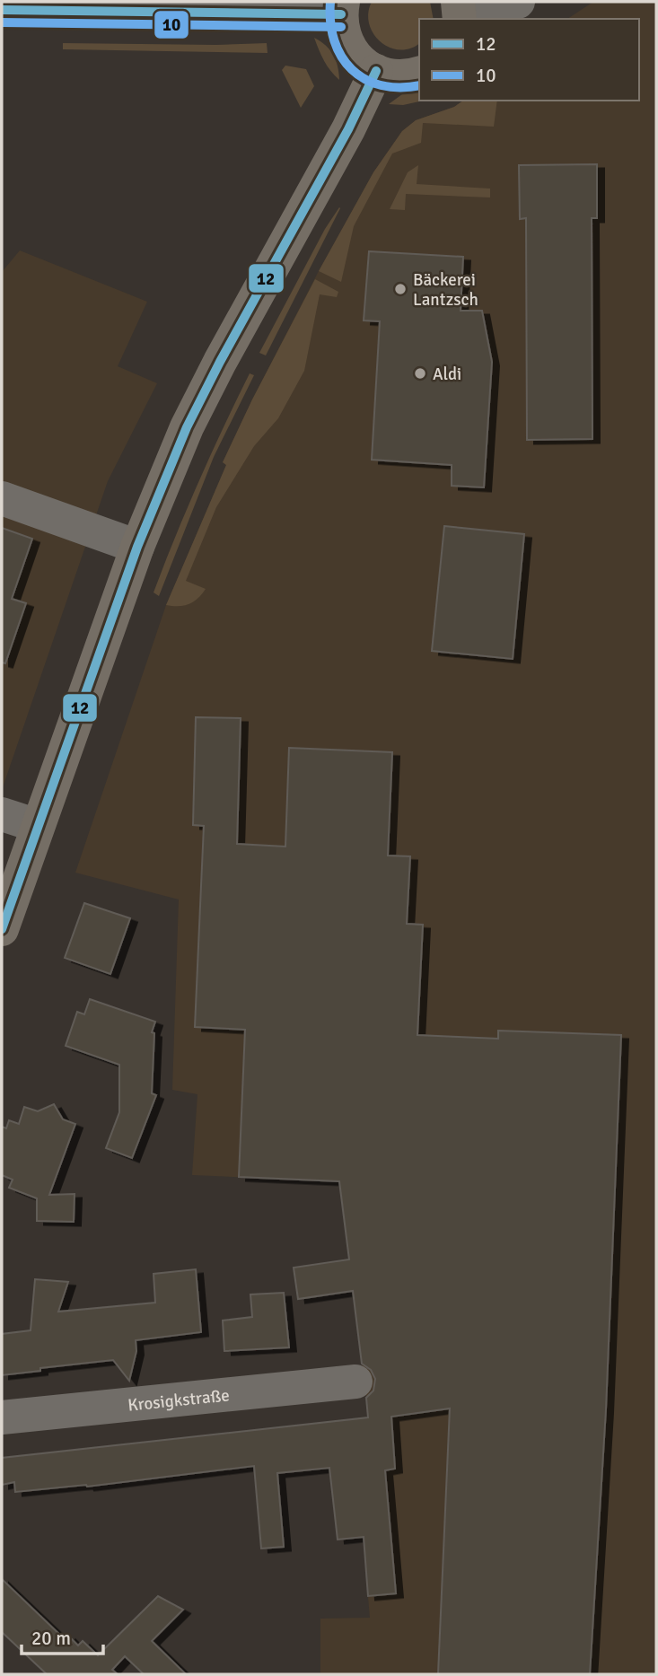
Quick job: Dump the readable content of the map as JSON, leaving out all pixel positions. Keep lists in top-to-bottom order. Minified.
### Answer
{"streets":{"street":["Krosigkstraße"]},"places":["Bäckerei Lantzsch","Aldi"],"lines":["transit line 10","transit line 12"],"legend":["12","10"],"scale_bar":"20 m"}
